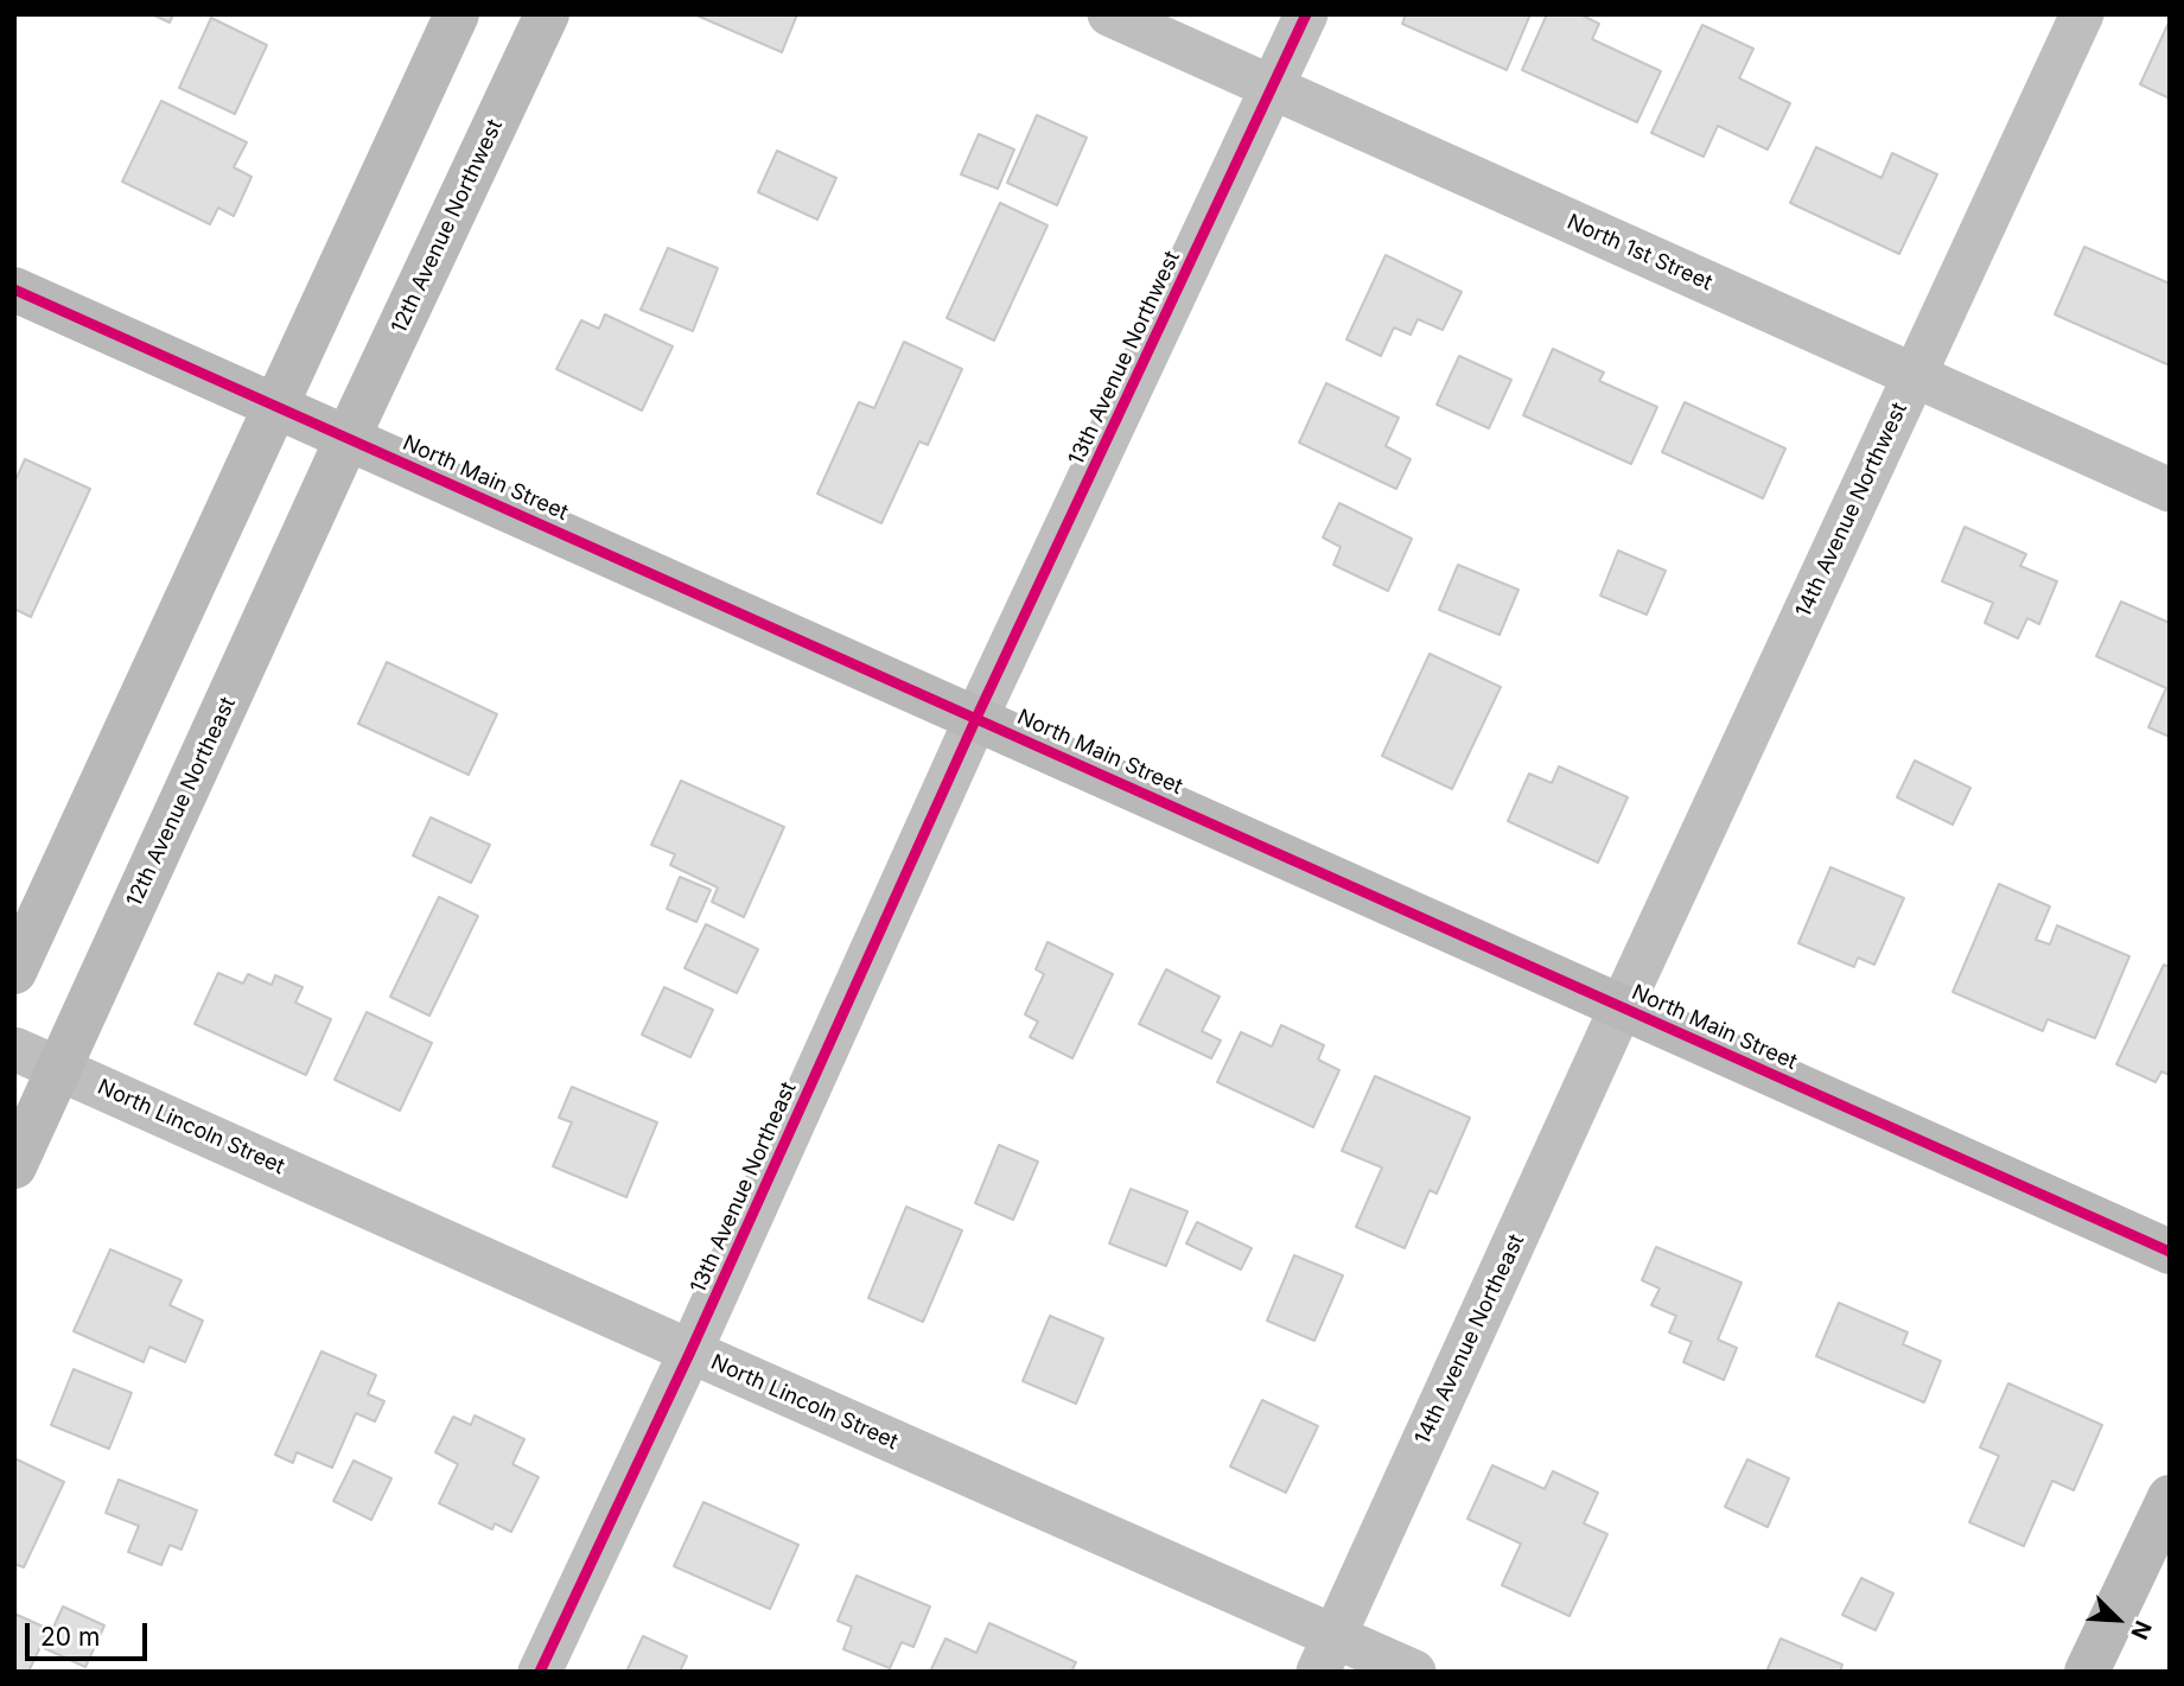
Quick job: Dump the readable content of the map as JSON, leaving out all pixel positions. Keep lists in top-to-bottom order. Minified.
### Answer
{"streets":{"street":["12th Avenue Northwest","North 1st Street","13th Avenue Northwest","North Main Street","14th Avenue Northwest","12th Avenue Northeast","North Lincoln Street","13th Avenue Northeast","14th Avenue Northeast"]},"crossings":[["12th Avenue Northwest","North Main Street"],["12th Avenue Northwest","12th Avenue Northeast"],["North 1st Street","13th Avenue Northwest"],["North 1st Street","14th Avenue Northwest"],["13th Avenue Northwest","North Main Street"],["13th Avenue Northwest","13th Avenue Northeast"],["North Main Street","14th Avenue Northwest"],["North Main Street","12th Avenue Northeast"],["North Main Street","13th Avenue Northeast"],["North Main Street","14th Avenue Northeast"],["14th Avenue Northwest","14th Avenue Northeast"],["12th Avenue Northeast","North Lincoln Street"],["North Lincoln Street","13th Avenue Northeast"],["North Lincoln Street","14th Avenue Northeast"]],"scale_bar":"20 m","north":"bottom right"}
